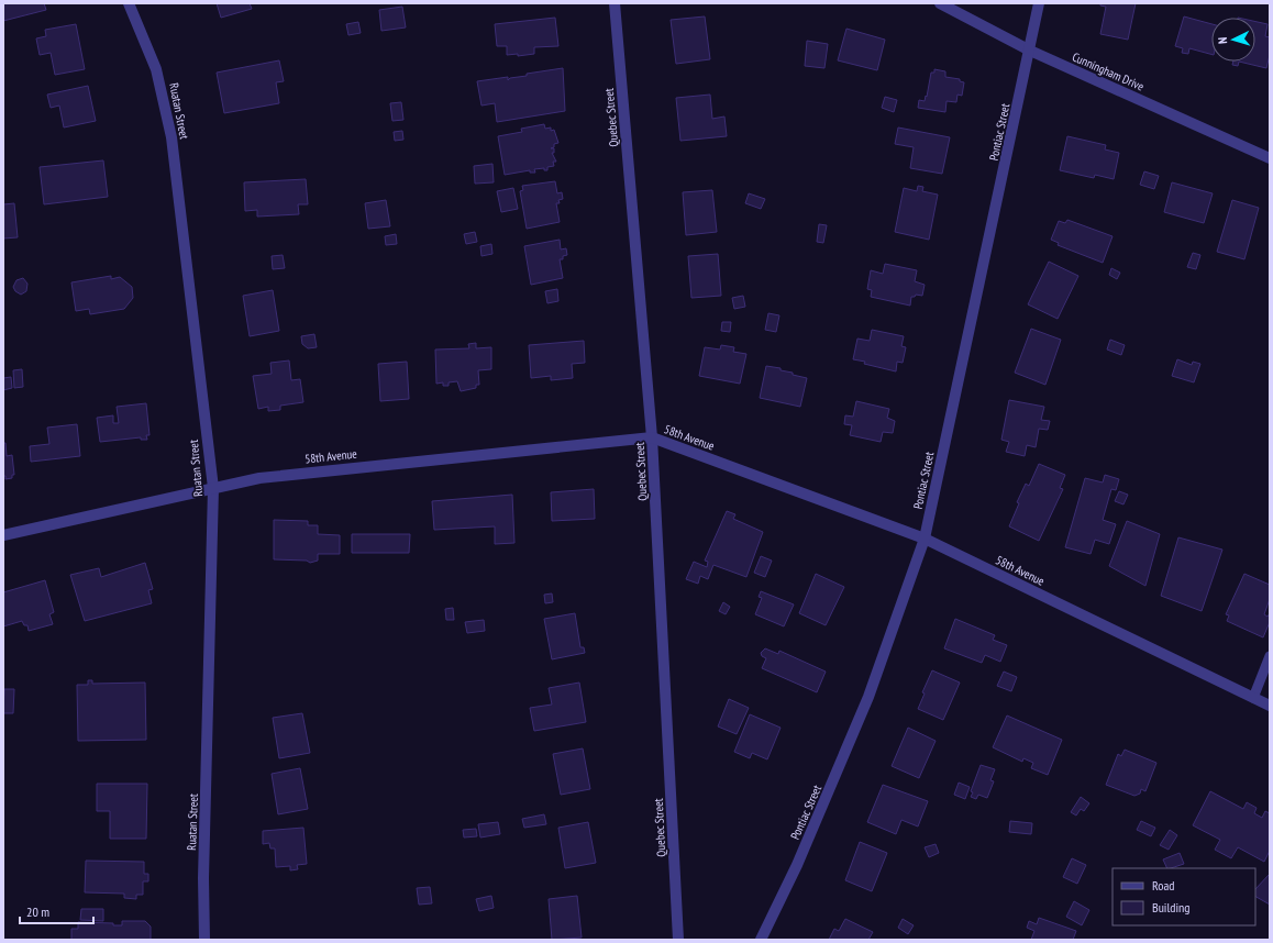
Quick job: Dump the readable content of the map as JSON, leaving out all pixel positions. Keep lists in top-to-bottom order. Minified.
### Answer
{"streets":{"street":["Cunningham Drive","Ruatan Street","Quebec Street","Pontiac Street","58th Avenue"]},"crossings":[["Cunningham Drive","Pontiac Street"],["Ruatan Street","58th Avenue"],["Quebec Street","58th Avenue"],["Pontiac Street","58th Avenue"]],"legend":["Road","Building"],"scale_bar":"20 m","north":"left"}
